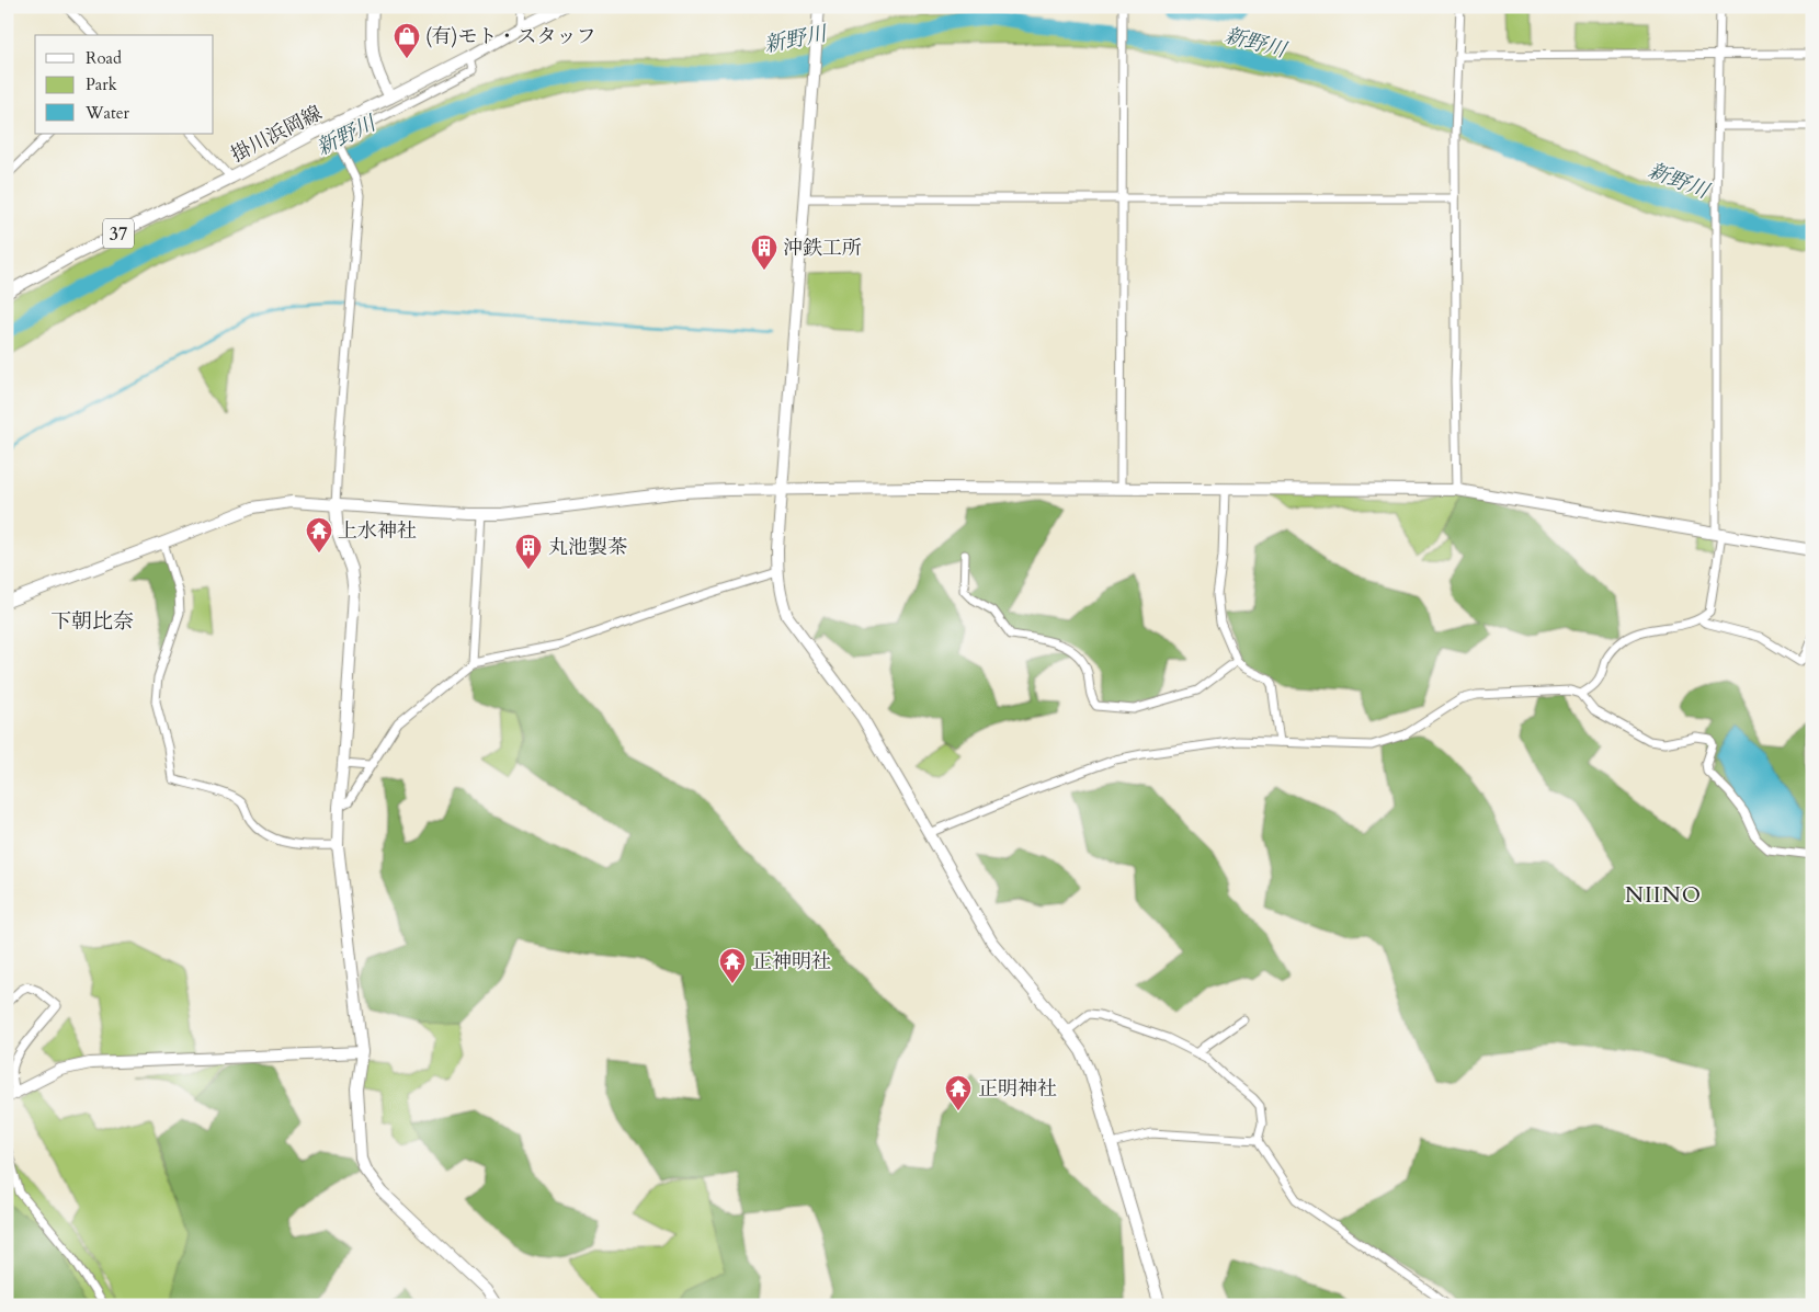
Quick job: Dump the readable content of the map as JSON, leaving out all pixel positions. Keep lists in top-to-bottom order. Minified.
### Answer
{"streets":{"street":["掛川浜岡線","37"]},"districts":["下朝比奈","NIINO"],"water":["新野川"],"places":{"shop":["(有)モト・スタッフ"],"building":["沖鉄工所","丸池製茶"],"temple":["上水神社","正神明社","正明神社"]},"legend":["Road","Park","Water"]}
